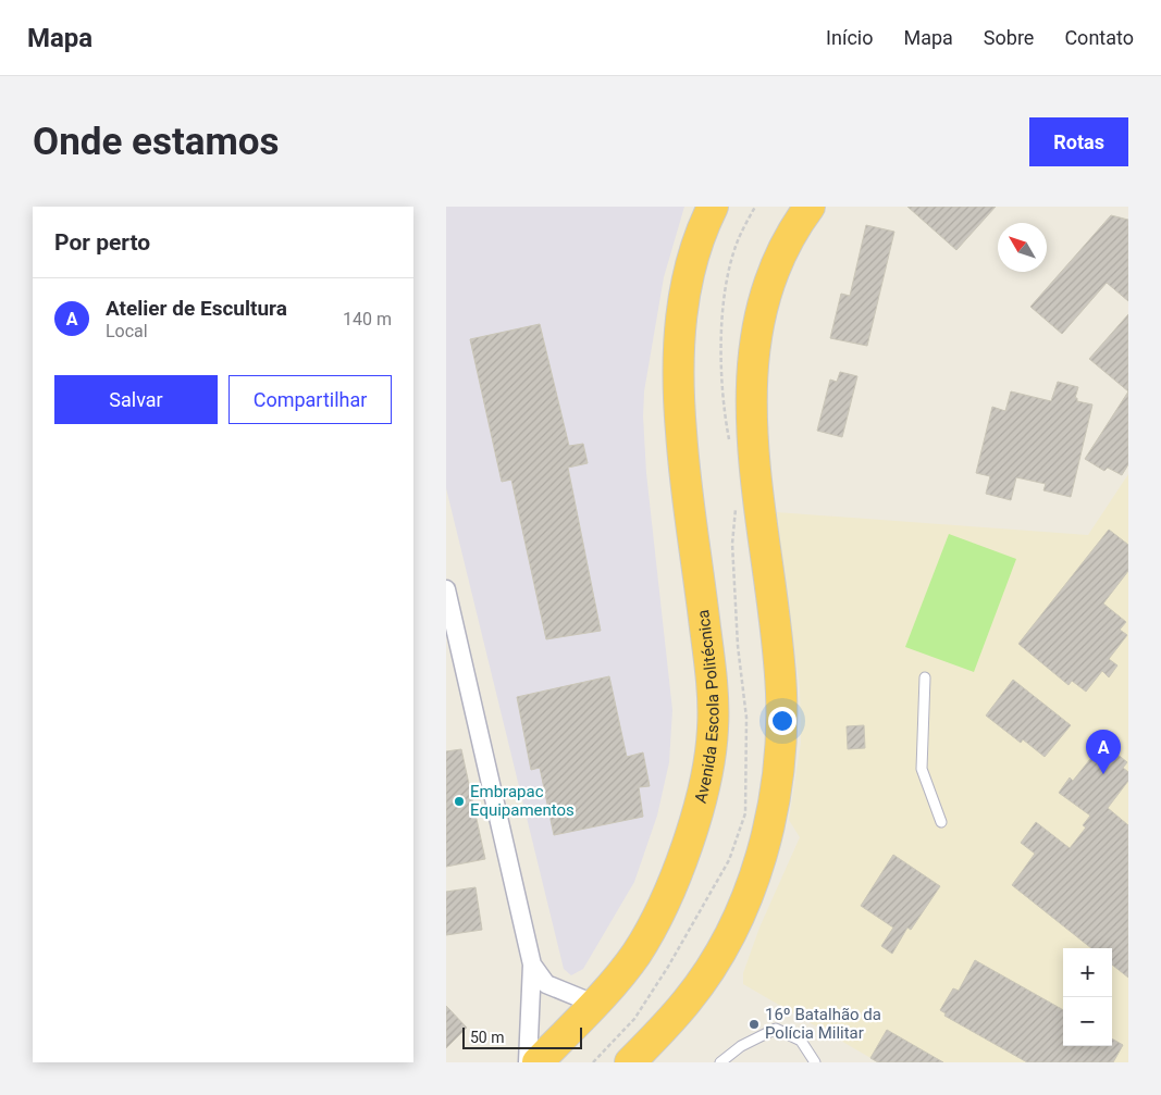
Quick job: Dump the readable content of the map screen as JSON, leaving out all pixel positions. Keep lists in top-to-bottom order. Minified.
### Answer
{"streets":{"highway":["Avenida Escola Politécnica"]},"places":["Embrapac Equipamentos","16º Batalhão da Polícia Militar"],"scale_bar":"50 m","north":"top left","page":{"header":"Mapa","nav":["Início","Mapa","Sobre","Contato"],"buttons":["Rotas",["Salvar","Compartilhar"]],"title":"Onde estamos","heading":"Por perto","list":[{"mark":"A","name":"Atelier de Escultura","note":"Local","value":"140 m"}],"pins":"A","map_buttons":["+","−"],"scale":"50 m"}}
